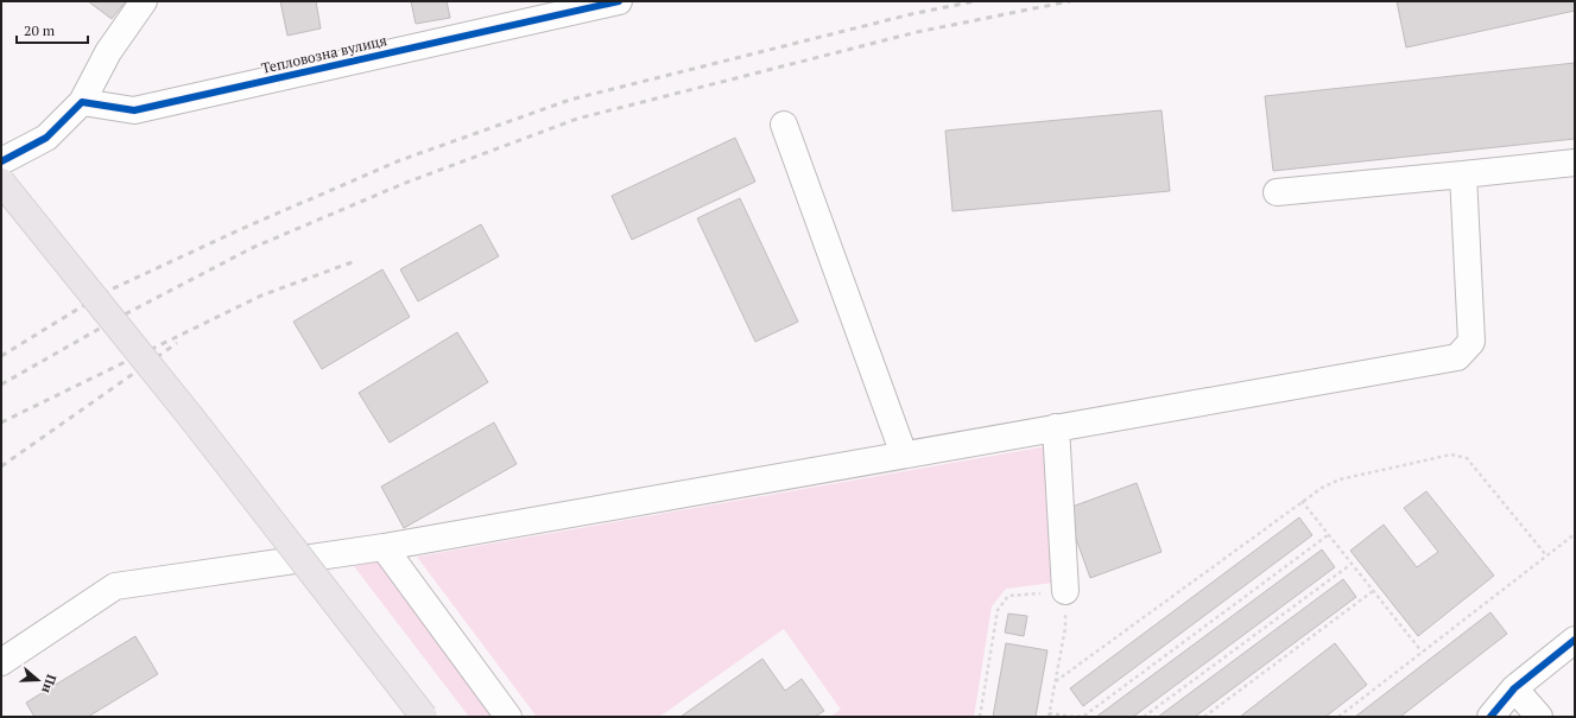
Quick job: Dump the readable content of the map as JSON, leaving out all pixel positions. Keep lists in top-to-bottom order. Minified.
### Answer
{"streets":{"street":["Тепловозна вулиця"]},"scale_bar":"20 m","north":"right"}
